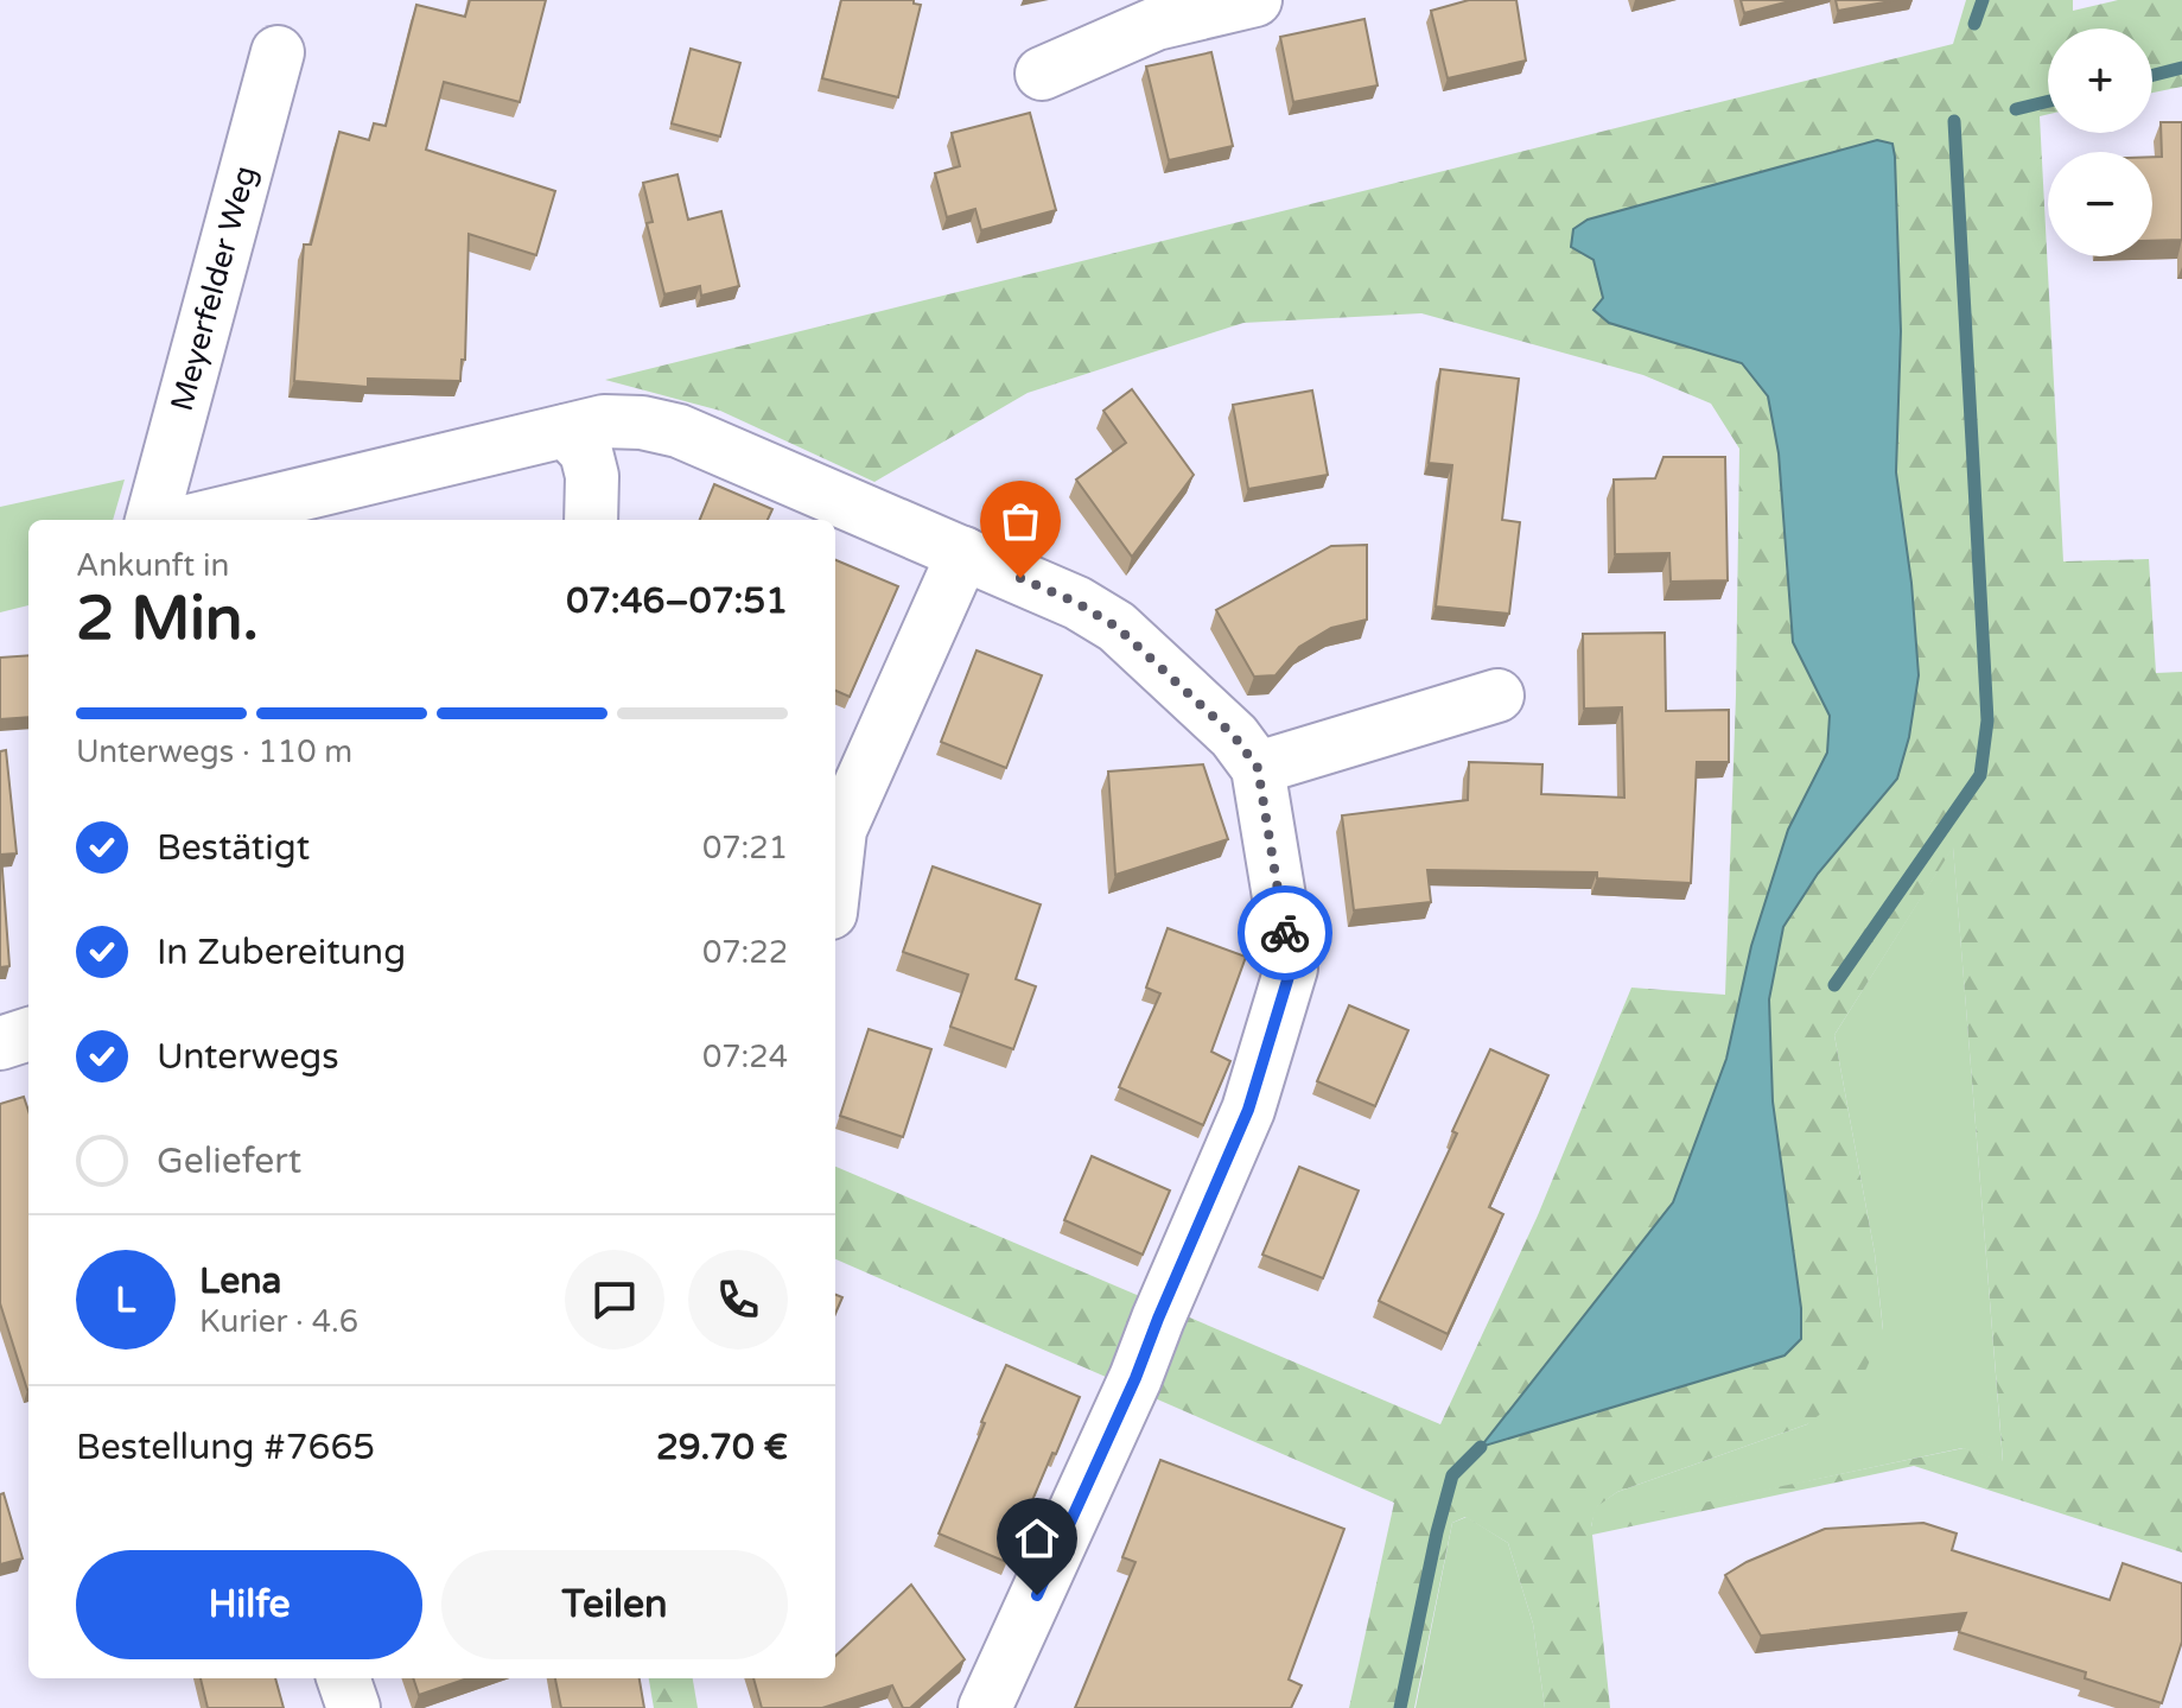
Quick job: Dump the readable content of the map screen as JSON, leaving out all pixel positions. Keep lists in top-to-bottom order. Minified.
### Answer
{"streets":{"street":["Meyerfelder Weg"]},"page":{"map_buttons":["+","−"],"heading":["2 Min.","Ankunft in","07:46–07:51"],"panel":["Lena","Kurier · 4.6","Bestellung #7665","29.70 €"],"bar":"Unterwegs · 110 m","list":[["Bestätigt","07:21"],["In Zubereitung","07:22"],["Unterwegs","07:24"],"Geliefert"],"round":"L","buttons":["Hilfe","Teilen"]}}
